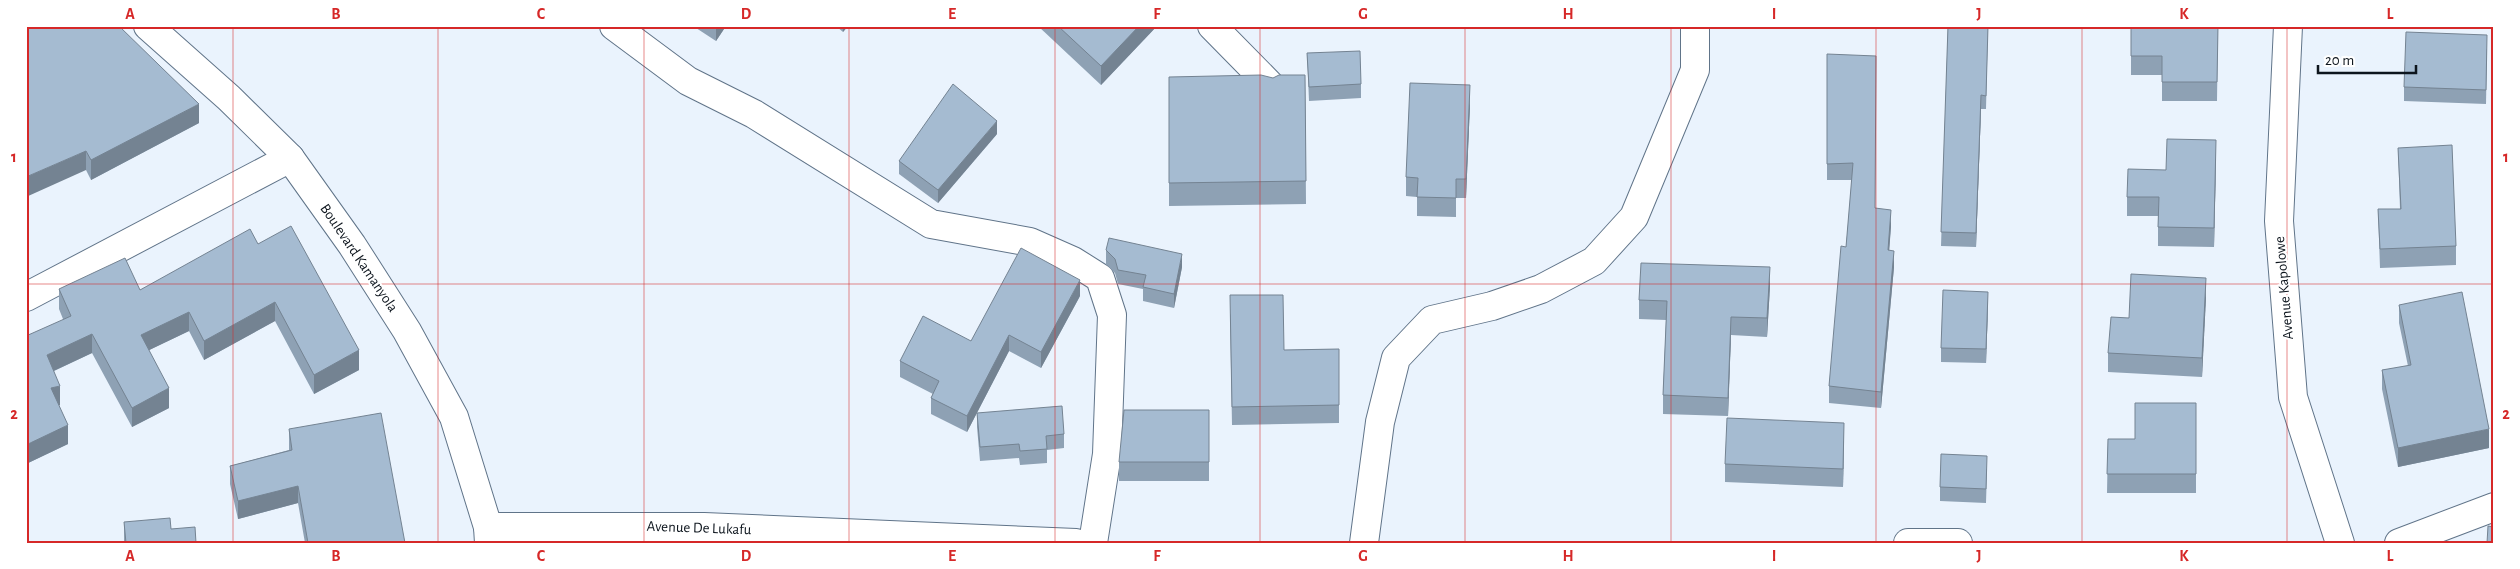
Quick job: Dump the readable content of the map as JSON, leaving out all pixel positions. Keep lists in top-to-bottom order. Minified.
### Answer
{"streets":{"street":["Boulevard Kamanyola","Avenue Kapolowe","Avenue De Lukafu"]},"crossings":[["Boulevard Kamanyola","Avenue De Lukafu"]],"scale_bar":"20 m","grid":{"columns":["A","B","C","D","E","F","G","H","I","J","K","L"],"rows":["1","2"]}}
